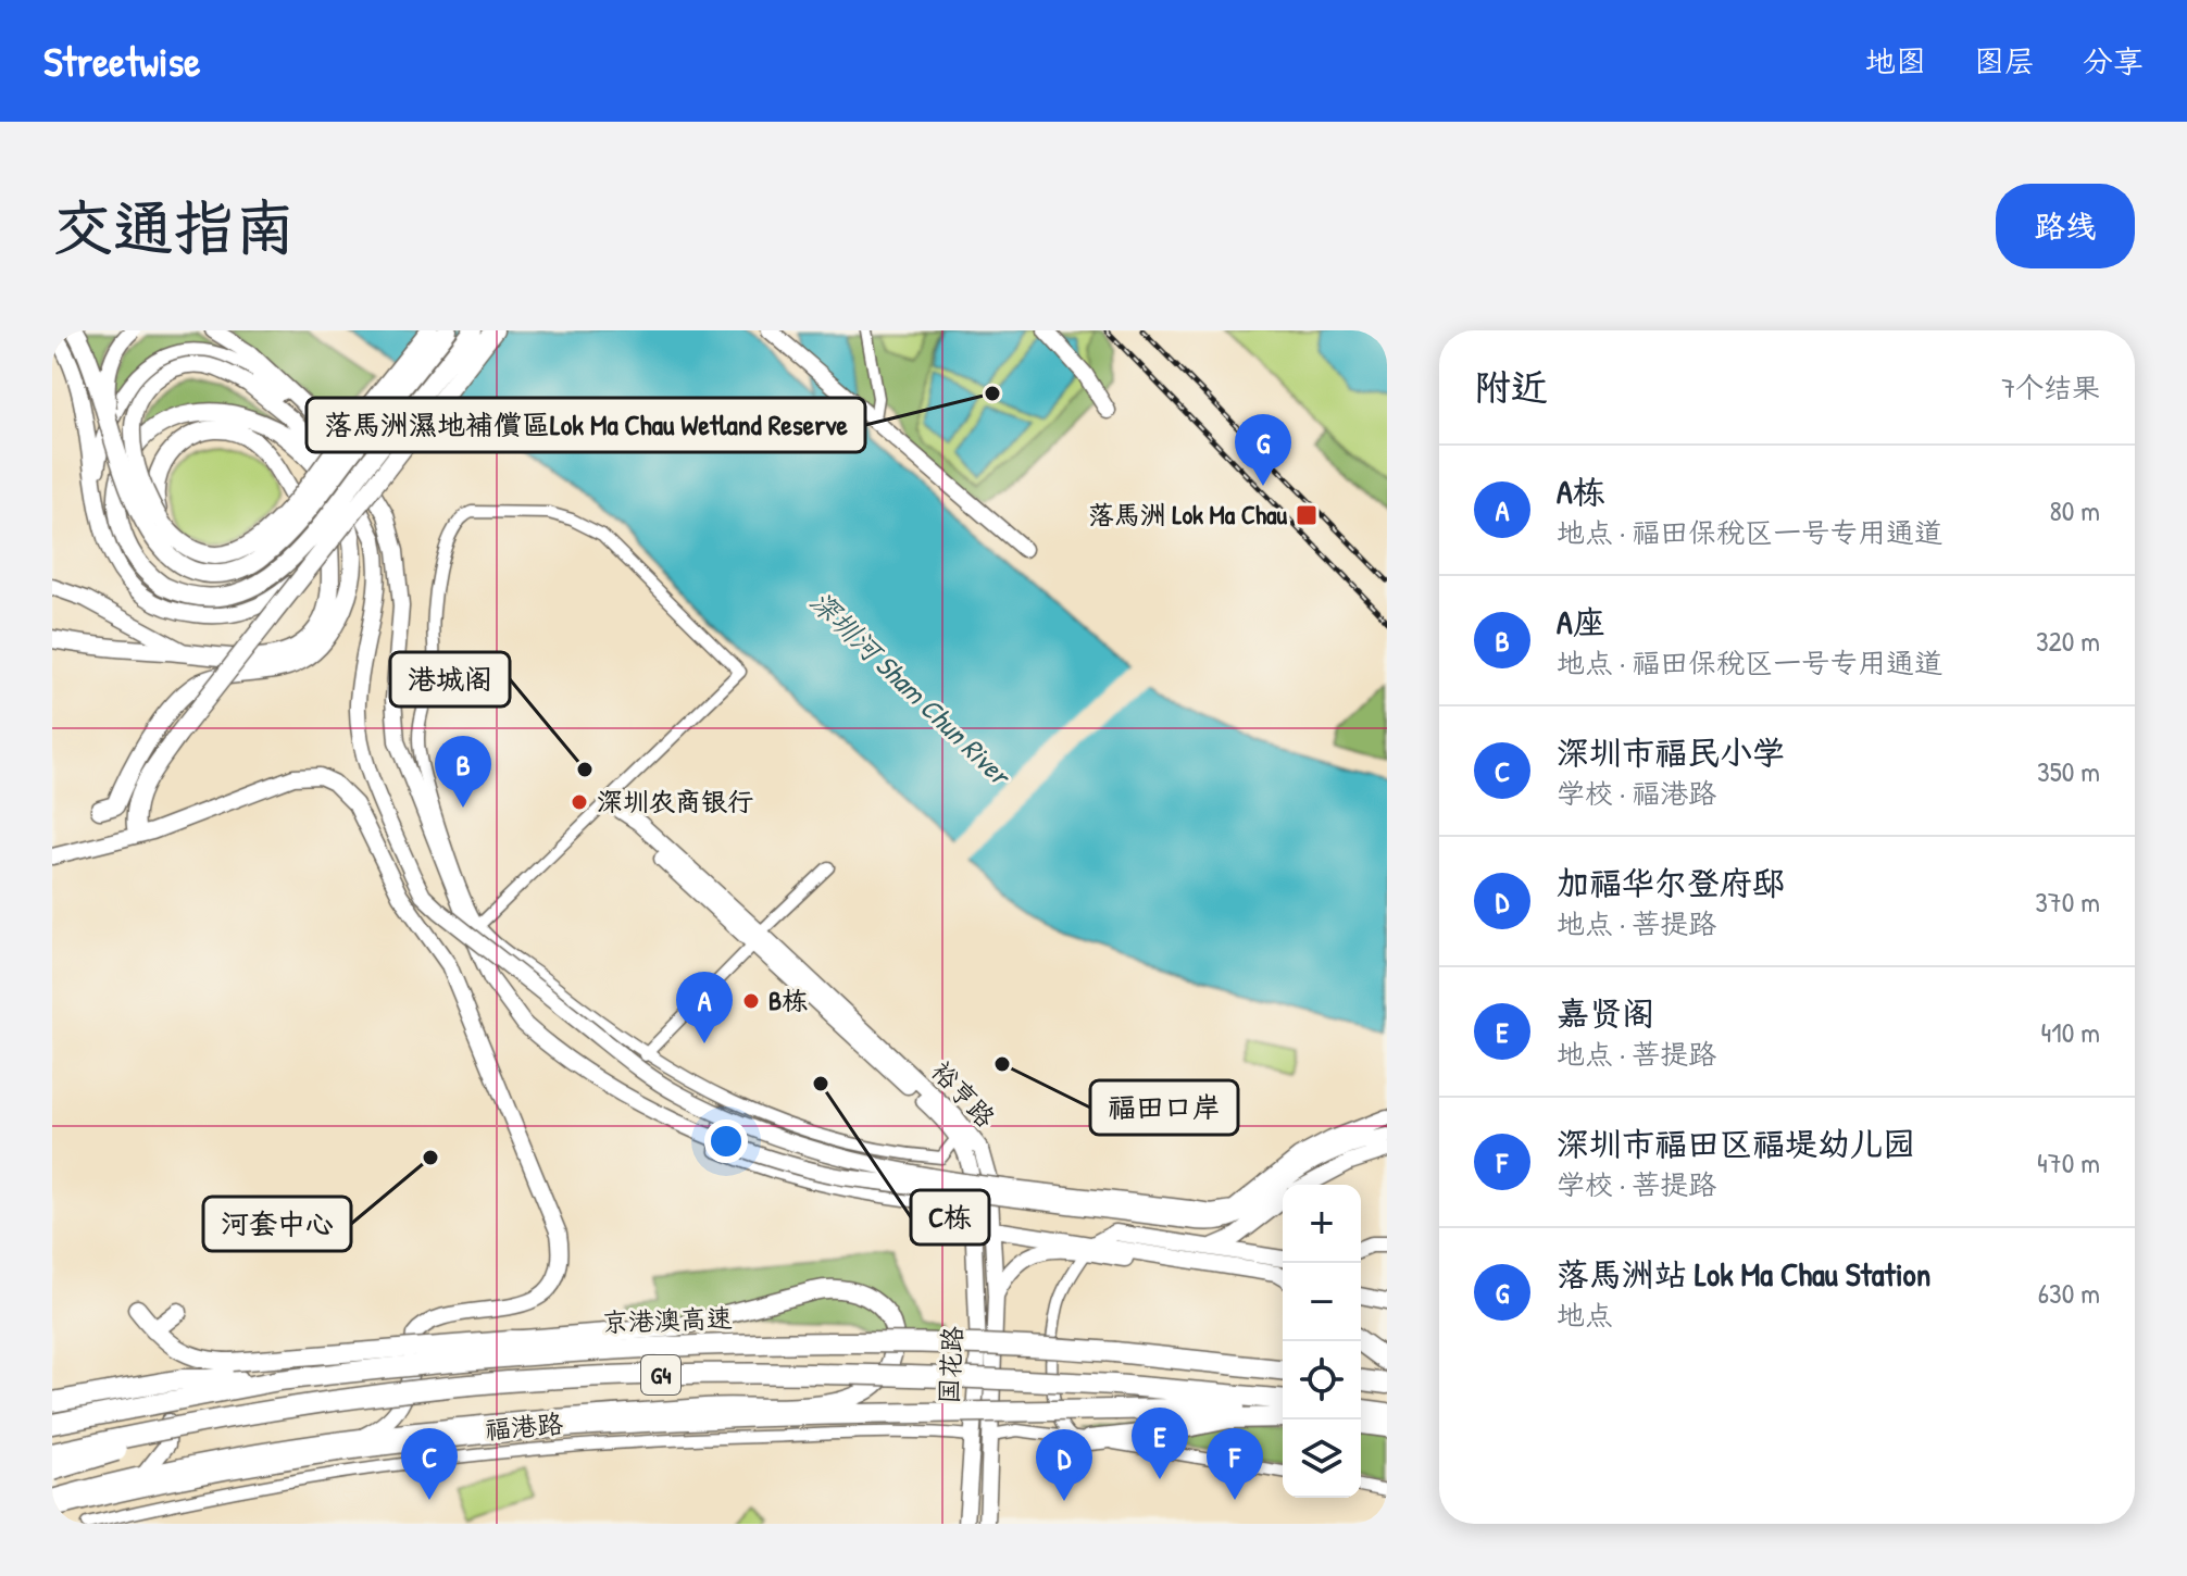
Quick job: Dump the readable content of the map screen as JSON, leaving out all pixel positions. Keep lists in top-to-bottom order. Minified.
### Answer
{"streets":{"highway":["京港澳高速","G4"],"main road":["裕亨路","国花路"],"street":["福港路"]},"crossings":[["裕亨路","国花路"],["国花路","福港路"]],"water":["深圳河 Sham Chun River"],"places":{"other":["落馬洲濕地補償區Lok Ma Chau Wetland Reserve","港城阁","深圳农商银行","B栋","福田口岸","C栋","河套中心"],"transit":["落馬洲 Lok Ma Chau"]},"page":{"header":"Streetwise","nav":["地图","图层","分享"],"buttons":"路线","title":"交通指南","heading":["附近","7个结果"],"pins":["G","B","A","E","C","F","D"],"list":[{"mark":"A","name":"A栋","note":"地点 · 福田保税区一号专用通道","value":"80 m"},{"mark":"B","name":"A座","note":"地点 · 福田保税区一号专用通道","value":"320 m"},{"mark":"C","name":"深圳市福民小学","note":"学校 · 福港路","value":"350 m"},{"mark":"D","name":"加福华尔登府邸","note":"地点 · 菩提路","value":"370 m"},{"mark":"E","name":"嘉贤阁","note":"地点 · 菩提路","value":"410 m"},{"mark":"F","name":"深圳市福田区福堤幼儿园","note":"学校 · 菩提路","value":"470 m"},{"mark":"G","name":"落馬洲站 Lok Ma Chau Station","note":"地点","value":"630 m"}],"map_buttons":["+","−"]}}
